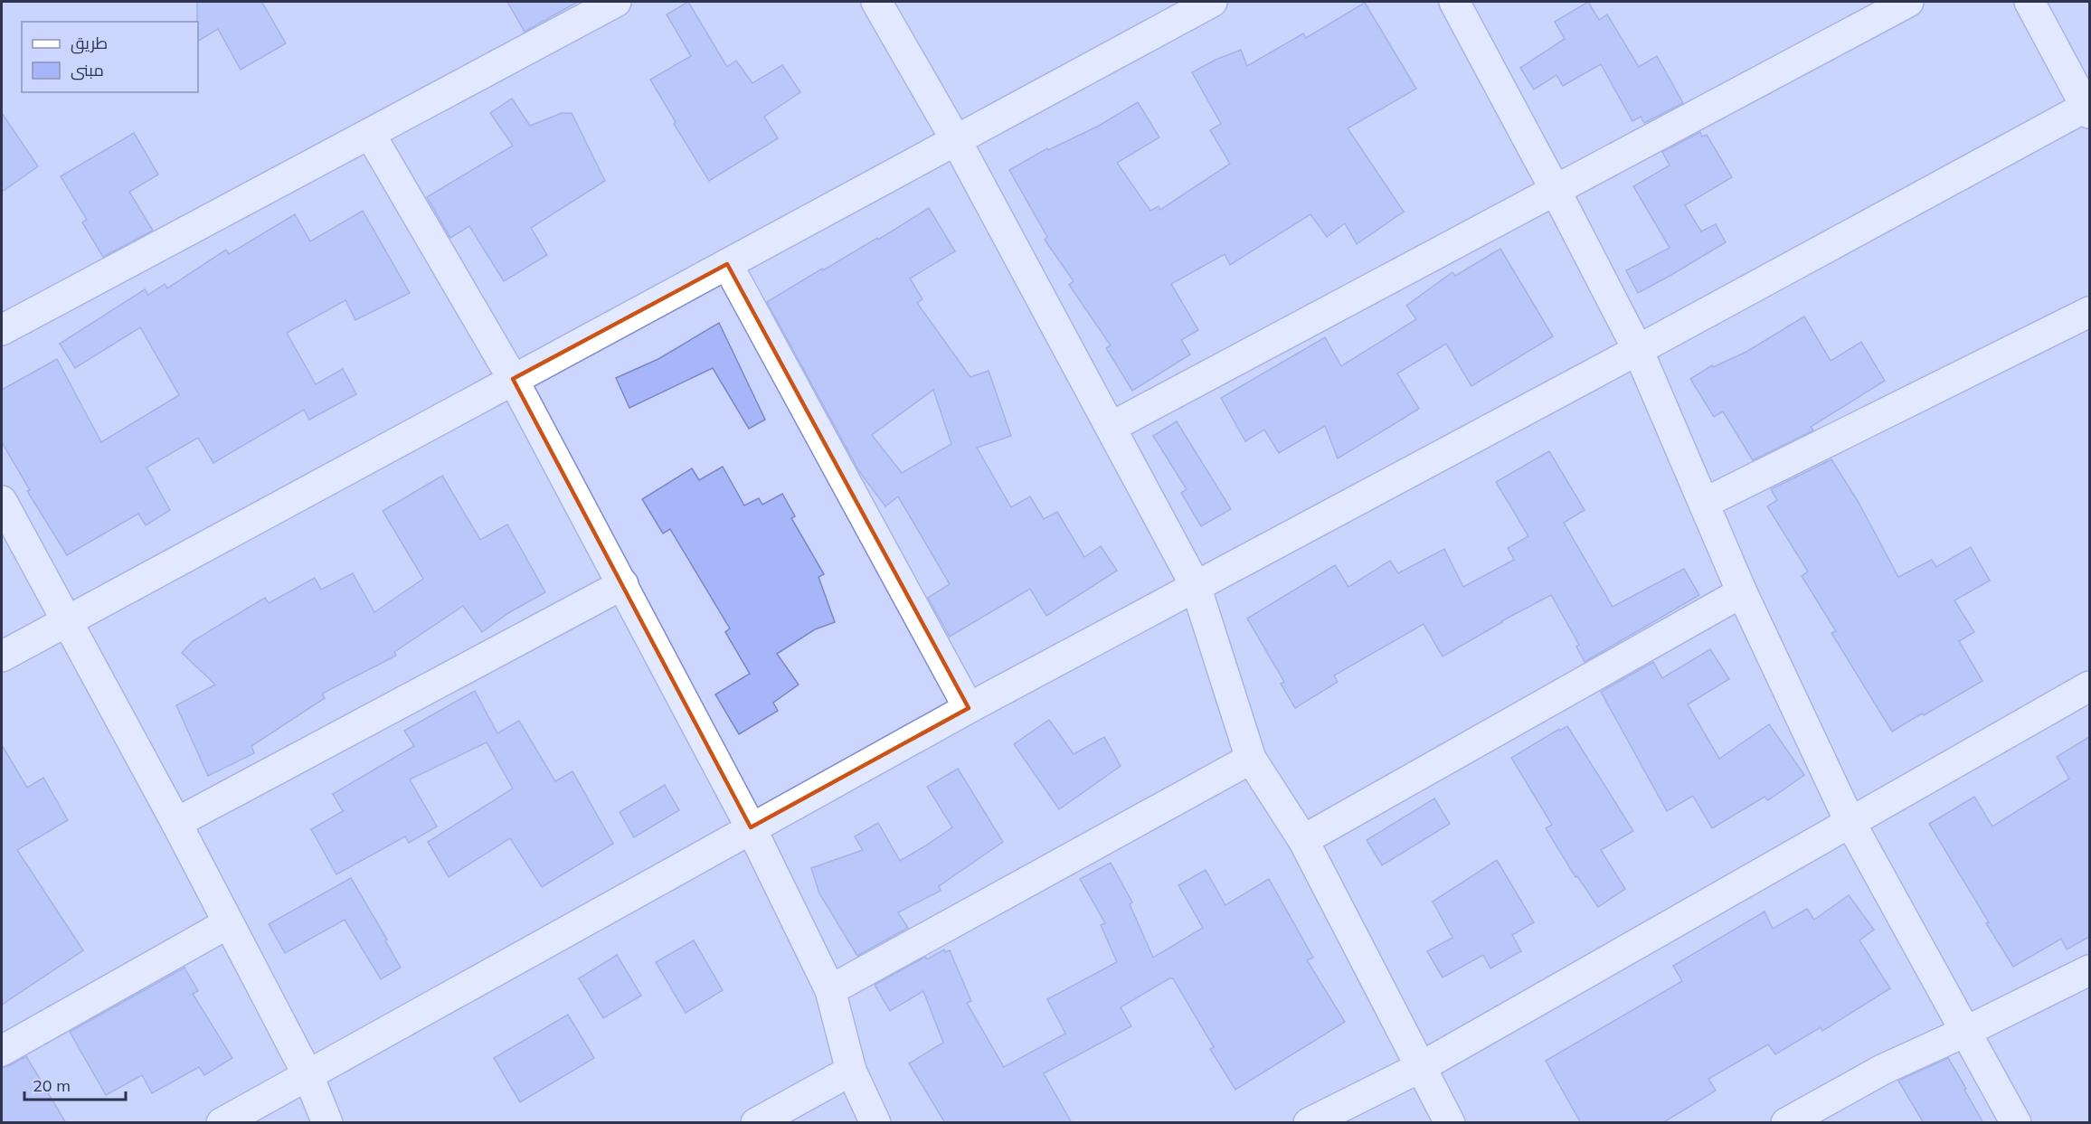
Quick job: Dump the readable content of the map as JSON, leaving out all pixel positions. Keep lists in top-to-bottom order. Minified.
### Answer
{"legend":["طريق","مبنى"],"scale_bar":"20 m"}
